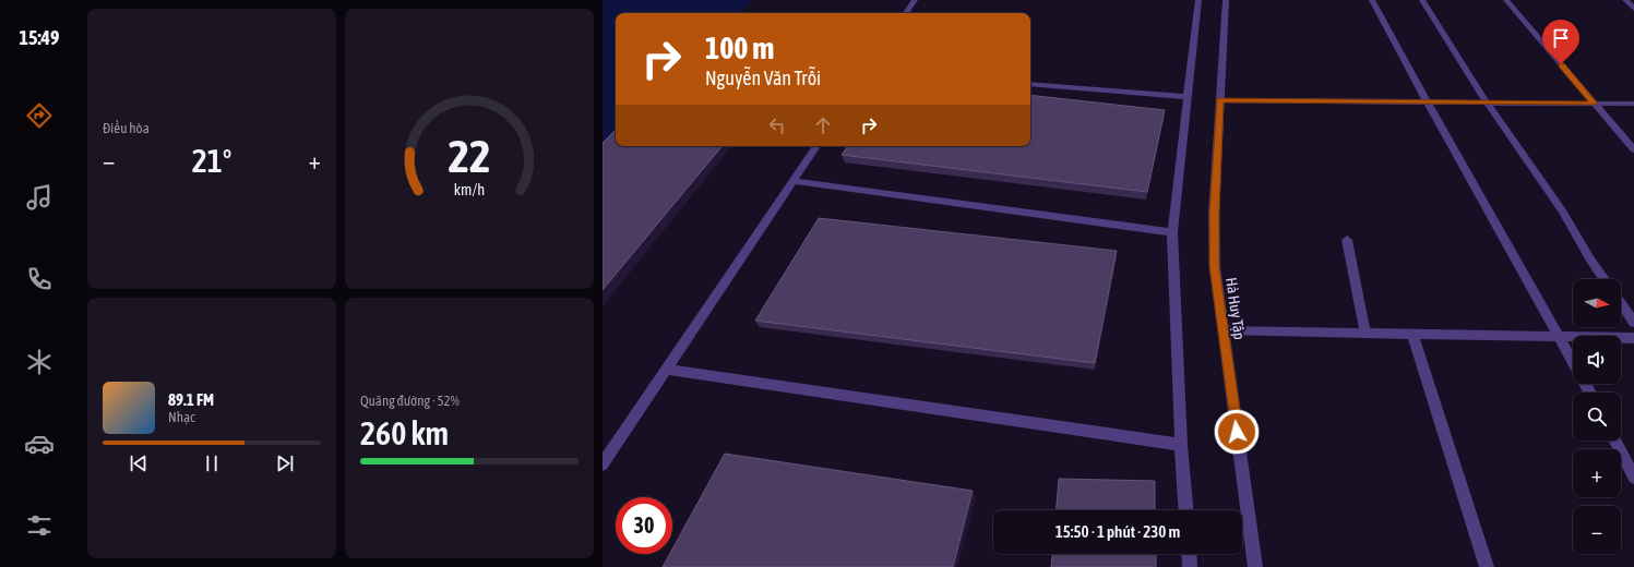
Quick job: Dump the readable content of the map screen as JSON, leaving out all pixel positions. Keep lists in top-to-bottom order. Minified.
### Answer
{"streets":{"street":["Hà Huy Tập"]},"north":"right","page":{"tabs":"15:49","tile":["Điều hòa",["Quãng đường · 52%","260 km"]],"turn":["100 m","Nguyễn Văn Trỗi"],"heat":["−","21°","+"],"map_buttons":["+","−"],"song":["89.1 FM","Nhạc"],"limit":"30","trip":"15:50 · 1 phút · 230 m","gauge":["22","km/h"]}}
